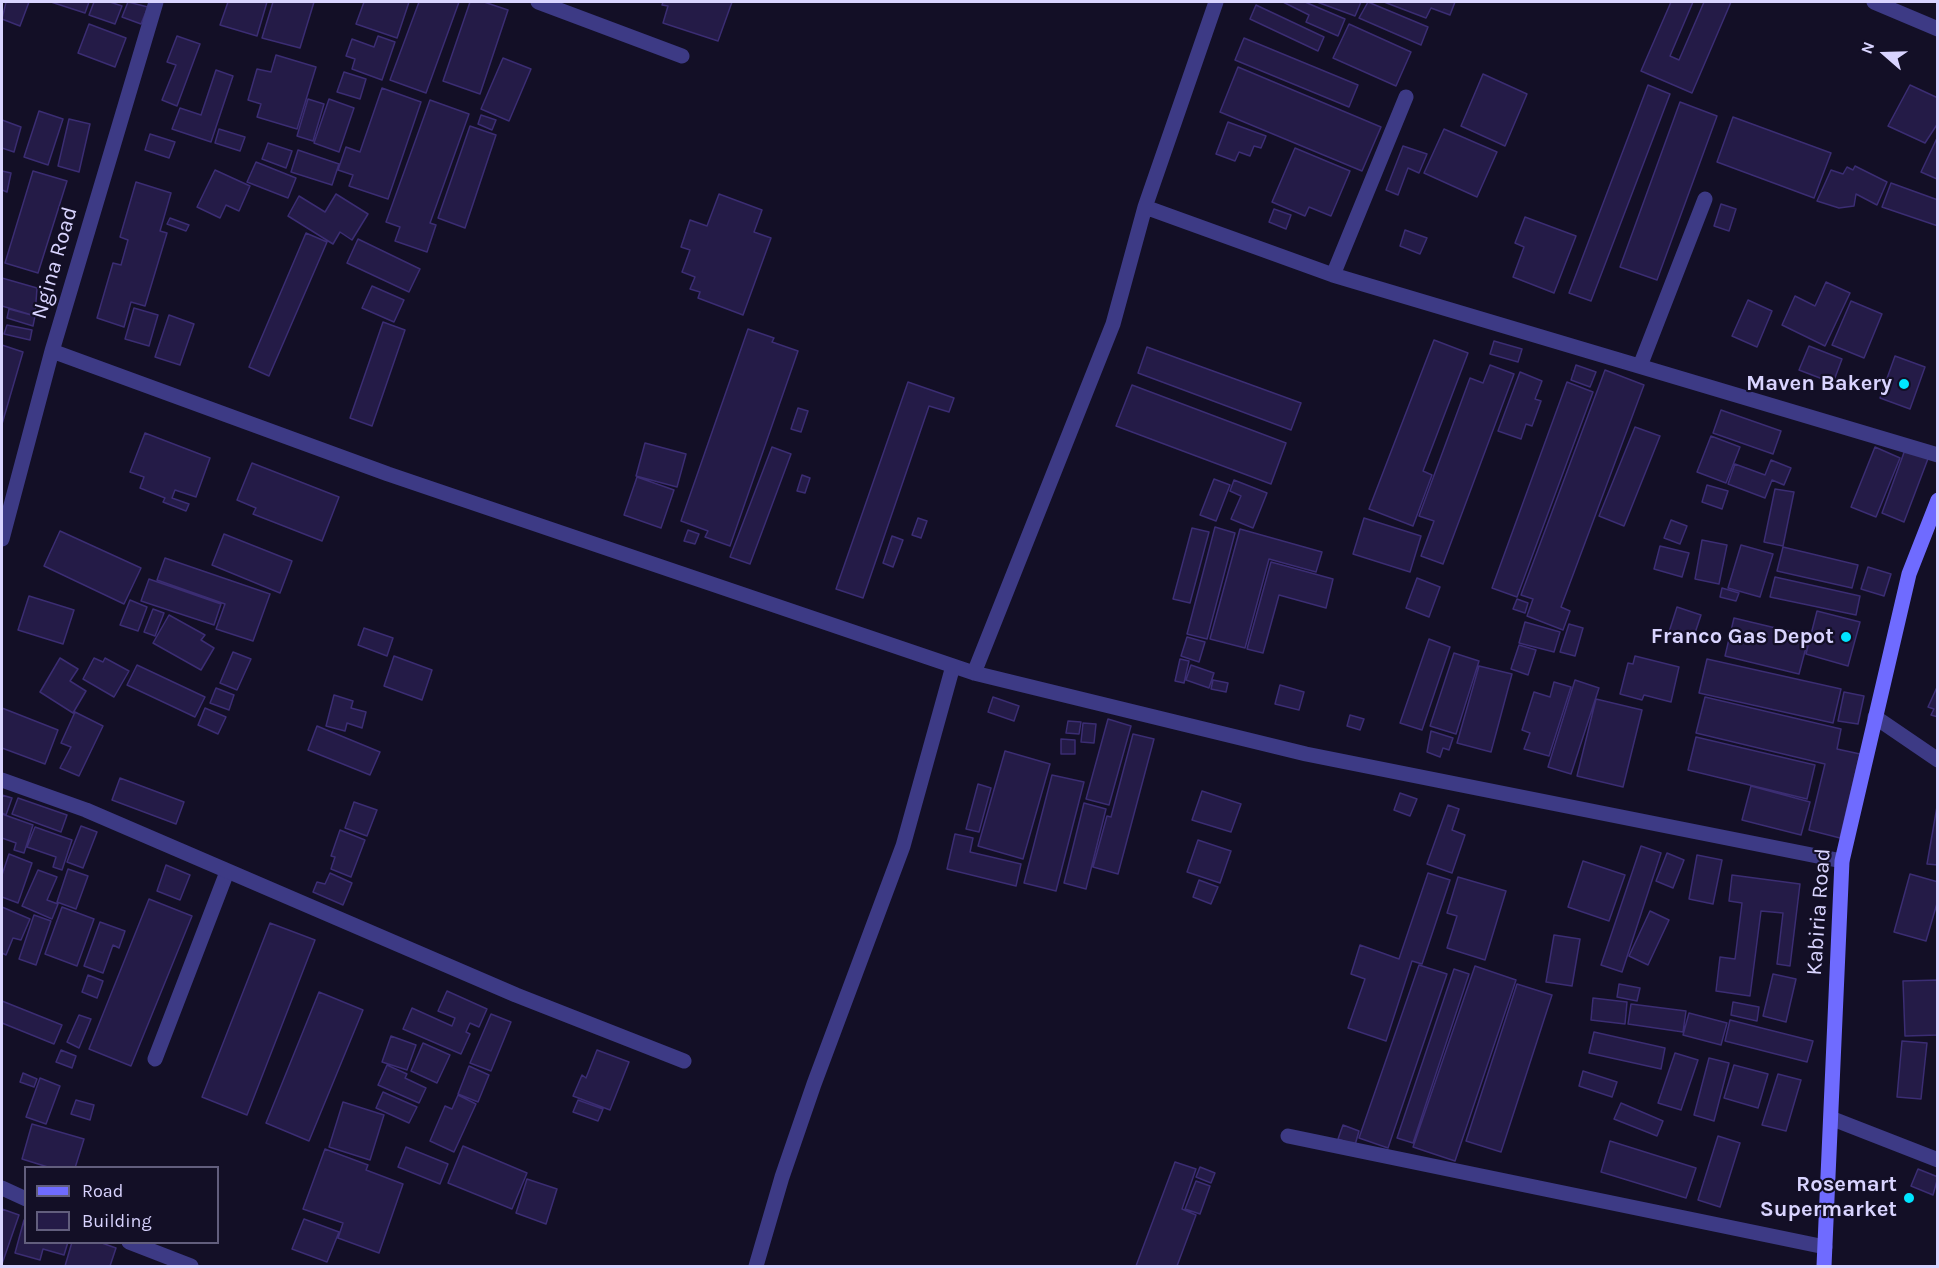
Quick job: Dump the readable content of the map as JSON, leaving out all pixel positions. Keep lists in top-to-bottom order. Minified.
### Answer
{"streets":{"main road":["Kabiria Road"],"street":["Ngina Road"]},"places":["Maven Bakery","Franco Gas Depot","Rosemart Supermarket"],"legend":["Road","Building"],"north":"left"}
